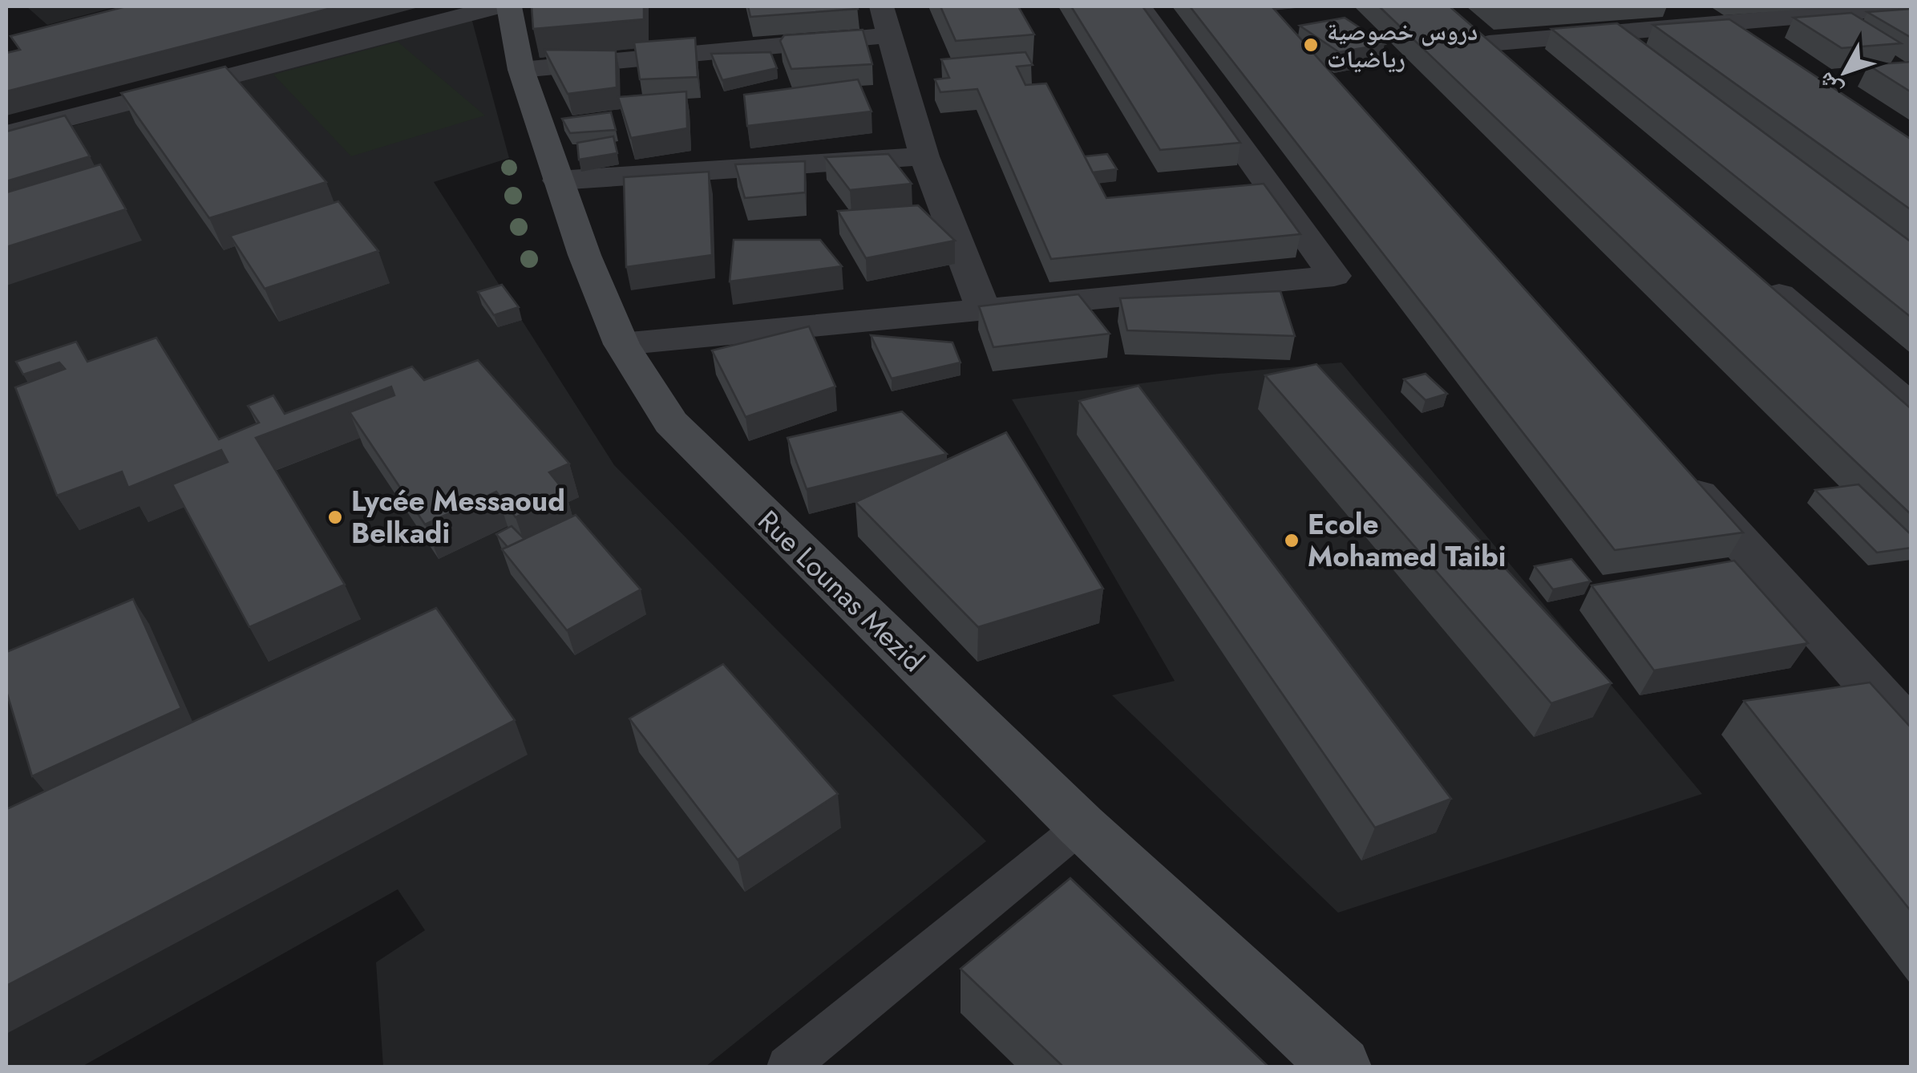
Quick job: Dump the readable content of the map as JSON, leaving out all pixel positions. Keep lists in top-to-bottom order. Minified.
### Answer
{"streets":{"street":["Rue Lounas Mezid"]},"places":["دروس خصوصية رياضيات","Lycée Messaoud Belkadi","Ecole Mohamed Taibi"],"north":"bottom left"}
